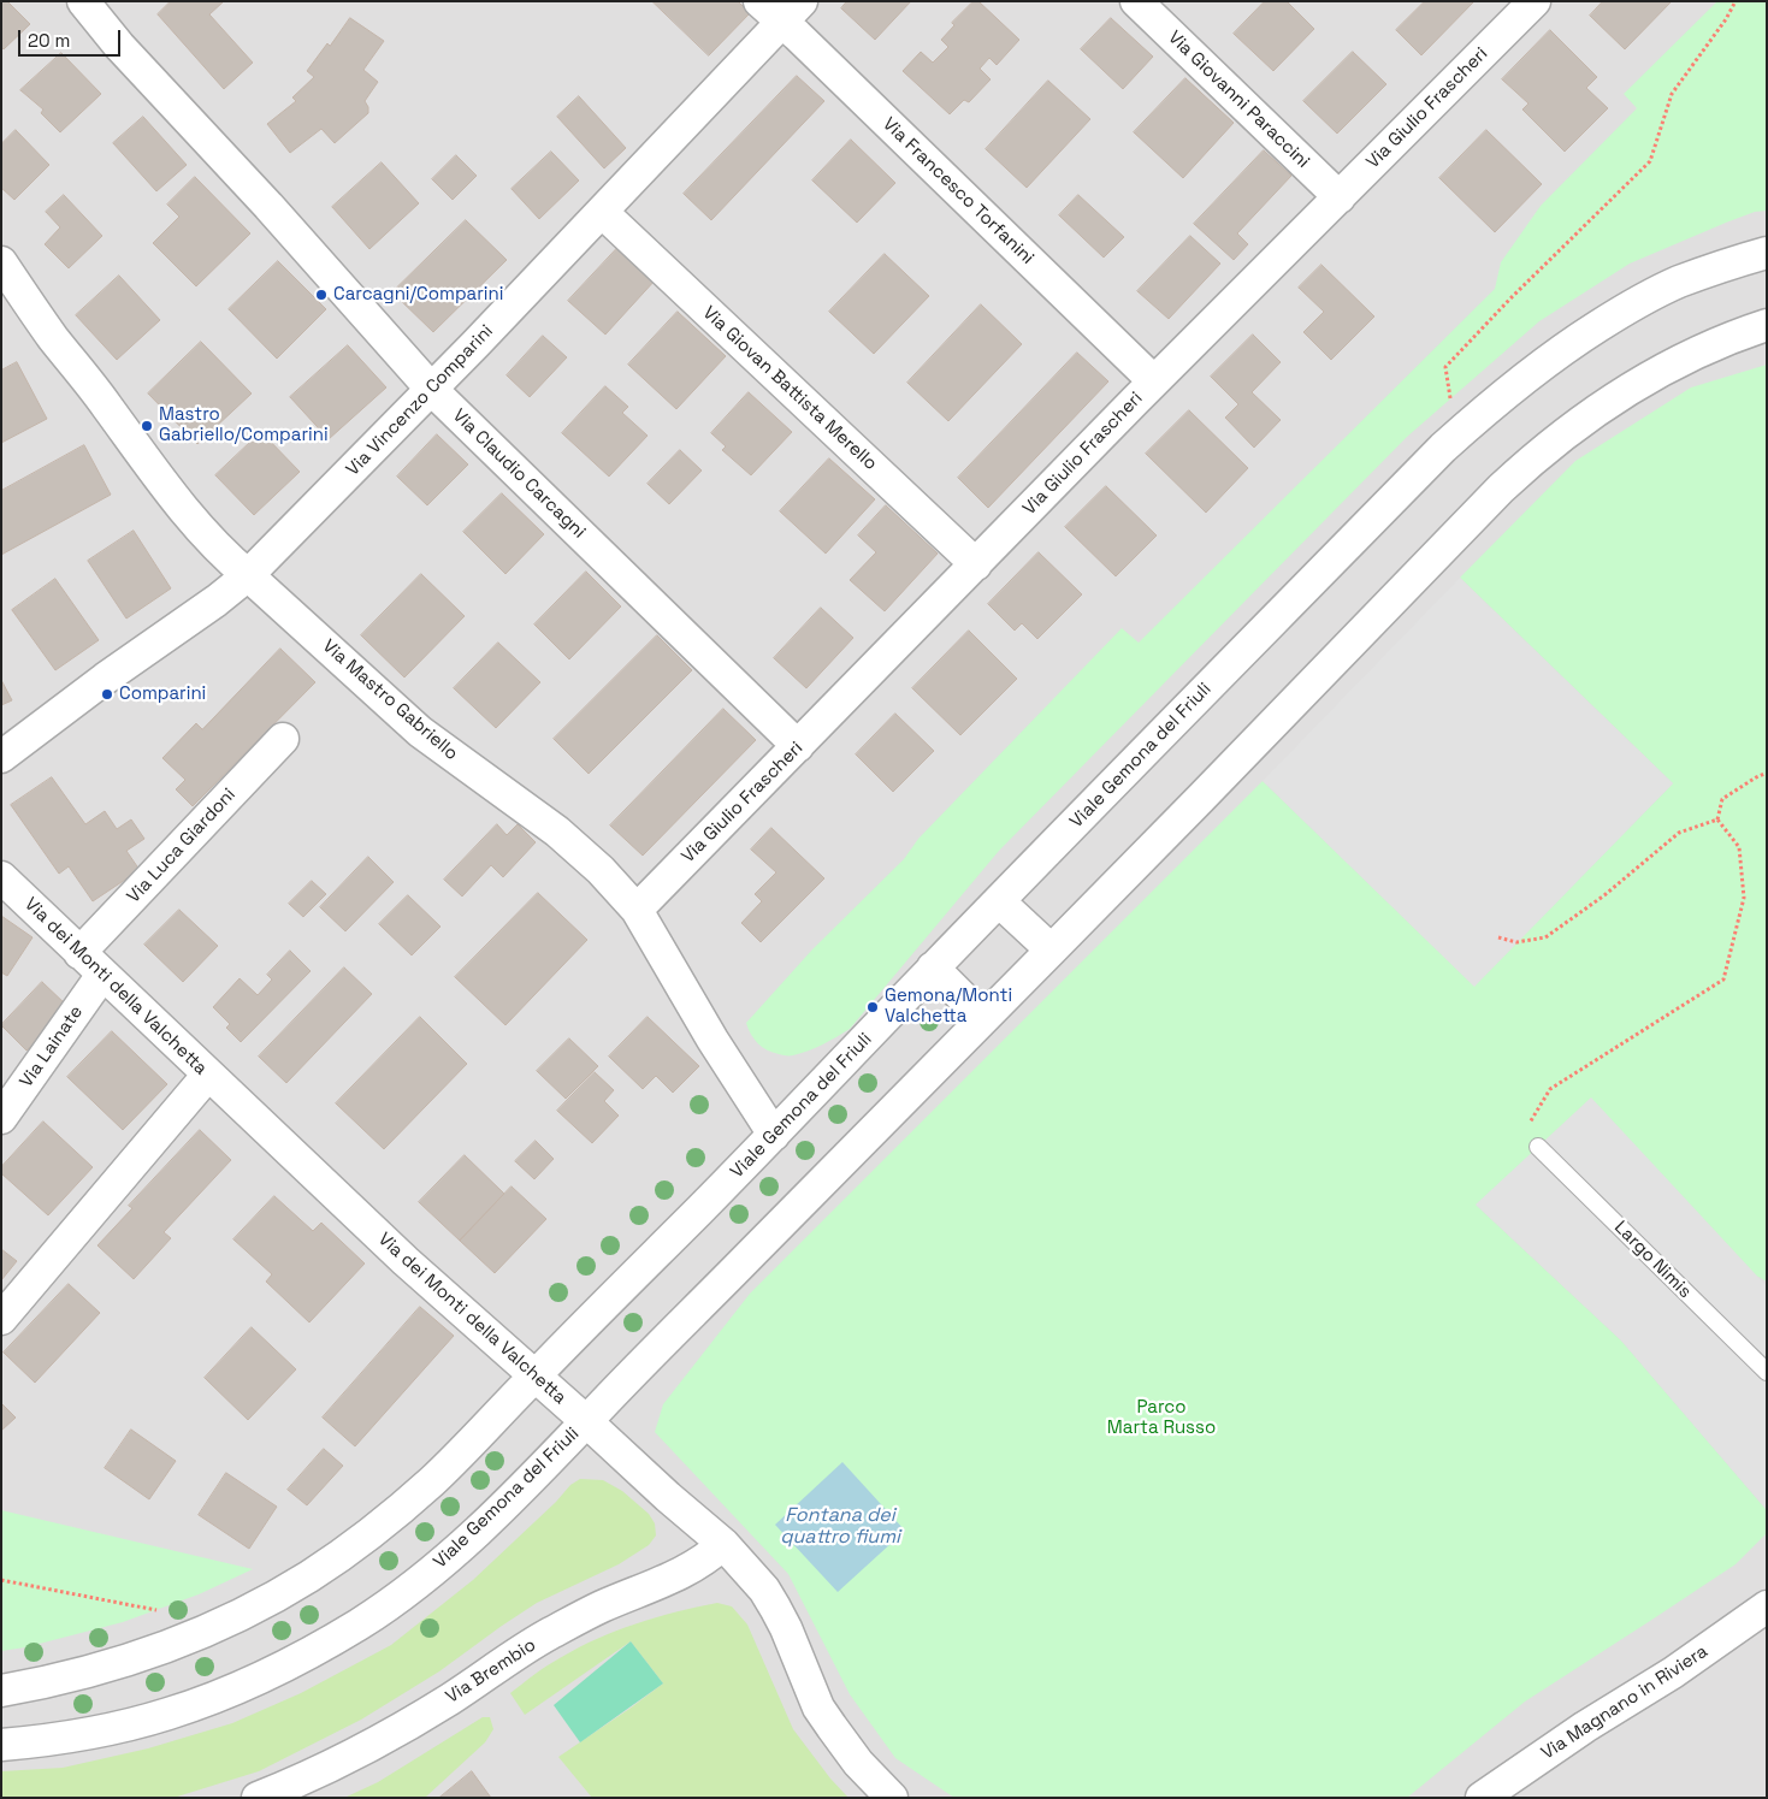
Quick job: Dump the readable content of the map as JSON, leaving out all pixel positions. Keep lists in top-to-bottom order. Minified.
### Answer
{"streets":{"street":["Via Giovanni Paraccini","Via Giulio Frascheri","Via Francesco Torfanini","Via Giovan Battista Merello","Via Vincenzo Comparini","Via Claudio Carcagni","Via Mastro Gabriello","Viale Gemona del Friuli","Via Luca Giardoni","Via dei Monti della Valchetta","Via Lainate","Via Brembio","Via Magnano in Riviera"],"lane":["Largo Nimis"]},"crossings":[["Via Giovanni Paraccini","Via Giulio Frascheri"],["Via Giulio Frascheri","Via Francesco Torfanini"],["Via Giulio Frascheri","Via Giovan Battista Merello"],["Via Giulio Frascheri","Via Claudio Carcagni"],["Via Giulio Frascheri","Via Mastro Gabriello"],["Via Francesco Torfanini","Via Vincenzo Comparini"],["Via Giovan Battista Merello","Via Vincenzo Comparini"],["Via Vincenzo Comparini","Via Claudio Carcagni"],["Via Vincenzo Comparini","Via Mastro Gabriello"],["Via Mastro Gabriello","Viale Gemona del Friuli"],["Viale Gemona del Friuli","Via dei Monti della Valchetta"],["Via Luca Giardoni","Via dei Monti della Valchetta"],["Via Luca Giardoni","Via Lainate"],["Via dei Monti della Valchetta","Via Lainate"],["Via dei Monti della Valchetta","Via Brembio"]],"water":["Fontana dei quattro fiumi"],"parks":["Parco Marta Russo"],"places":["Carcagni/Comparini","Mastro Gabriello/Comparini","Comparini","Gemona/Monti Valchetta"],"scale_bar":"20 m"}
